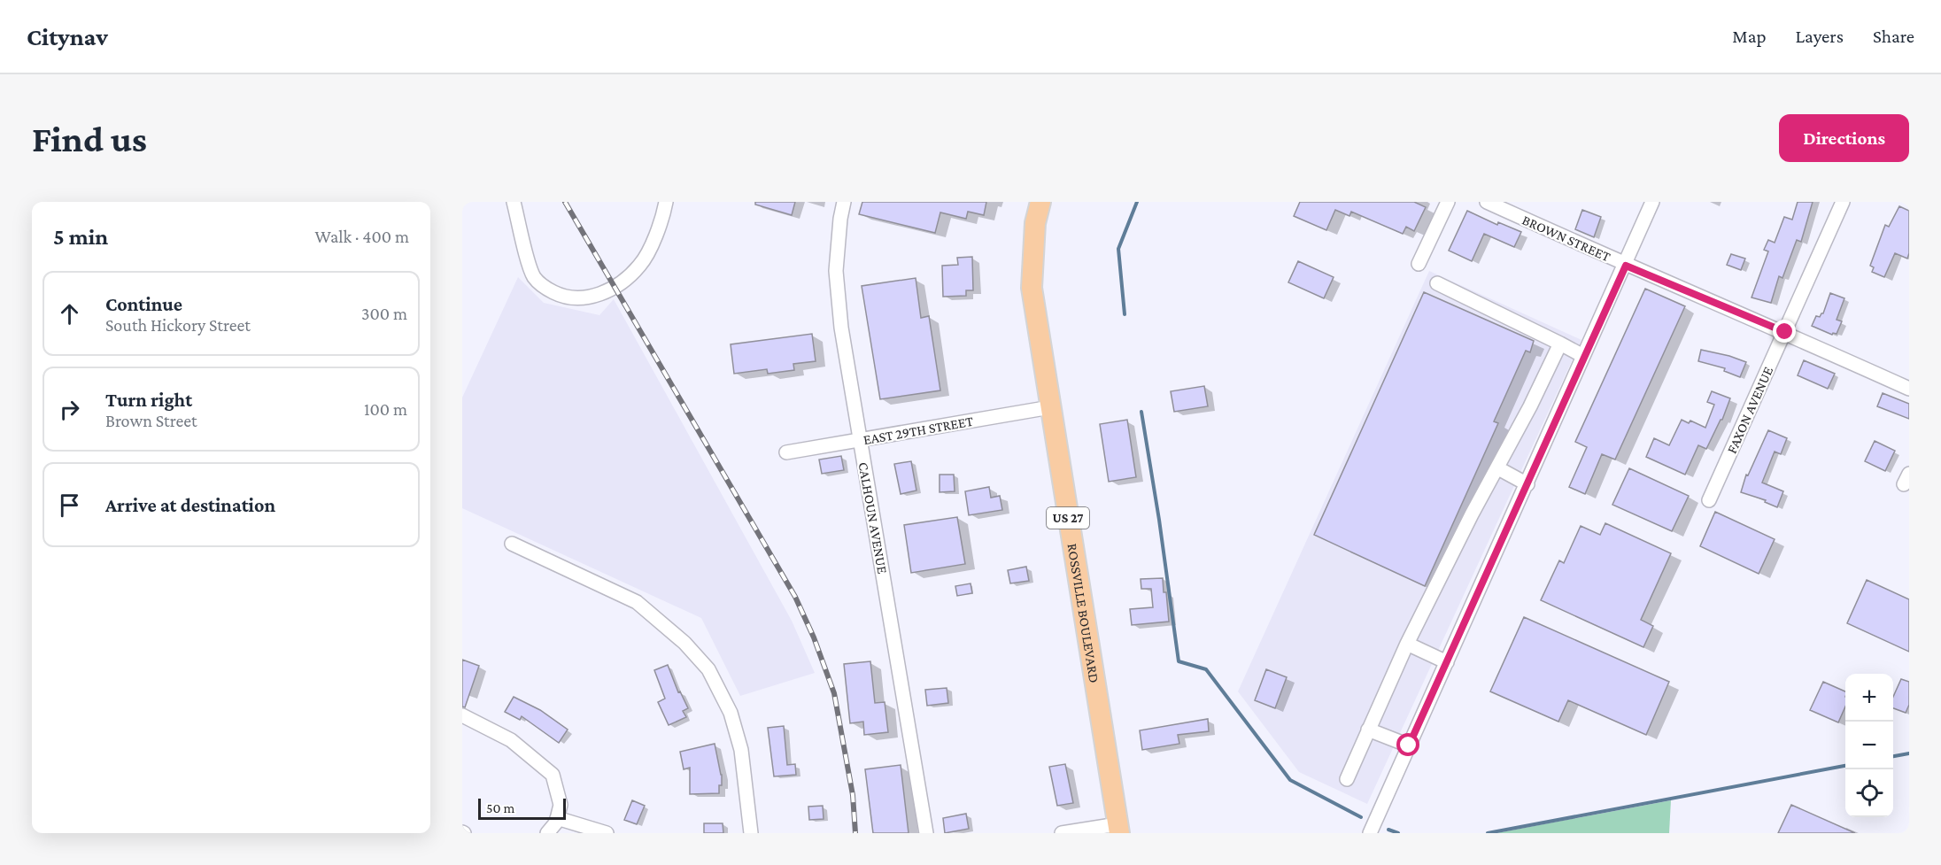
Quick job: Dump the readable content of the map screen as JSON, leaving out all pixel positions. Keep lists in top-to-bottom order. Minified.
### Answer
{"streets":{"highway":["US 27","ROSSVILLE BOULEVARD"],"street":["BROWN STREET","FAXON AVENUE","EAST 29TH STREET","CALHOUN AVENUE"]},"crossings":[["BROWN STREET","FAXON AVENUE"],["EAST 29TH STREET","CALHOUN AVENUE"],["EAST 29TH STREET","ROSSVILLE BOULEVARD"]],"scale_bar":"50 m","page":{"header":"Citynav","nav":["Map","Layers","Share"],"buttons":"Directions","title":"Find us","heading":["5 min","Walk · 400 m"],"list":[["Continue","South Hickory Street","300 m"],["Turn right","Brown Street","100 m"],"Arrive at destination"],"map_buttons":["+","−"],"scale":"50 m"}}
